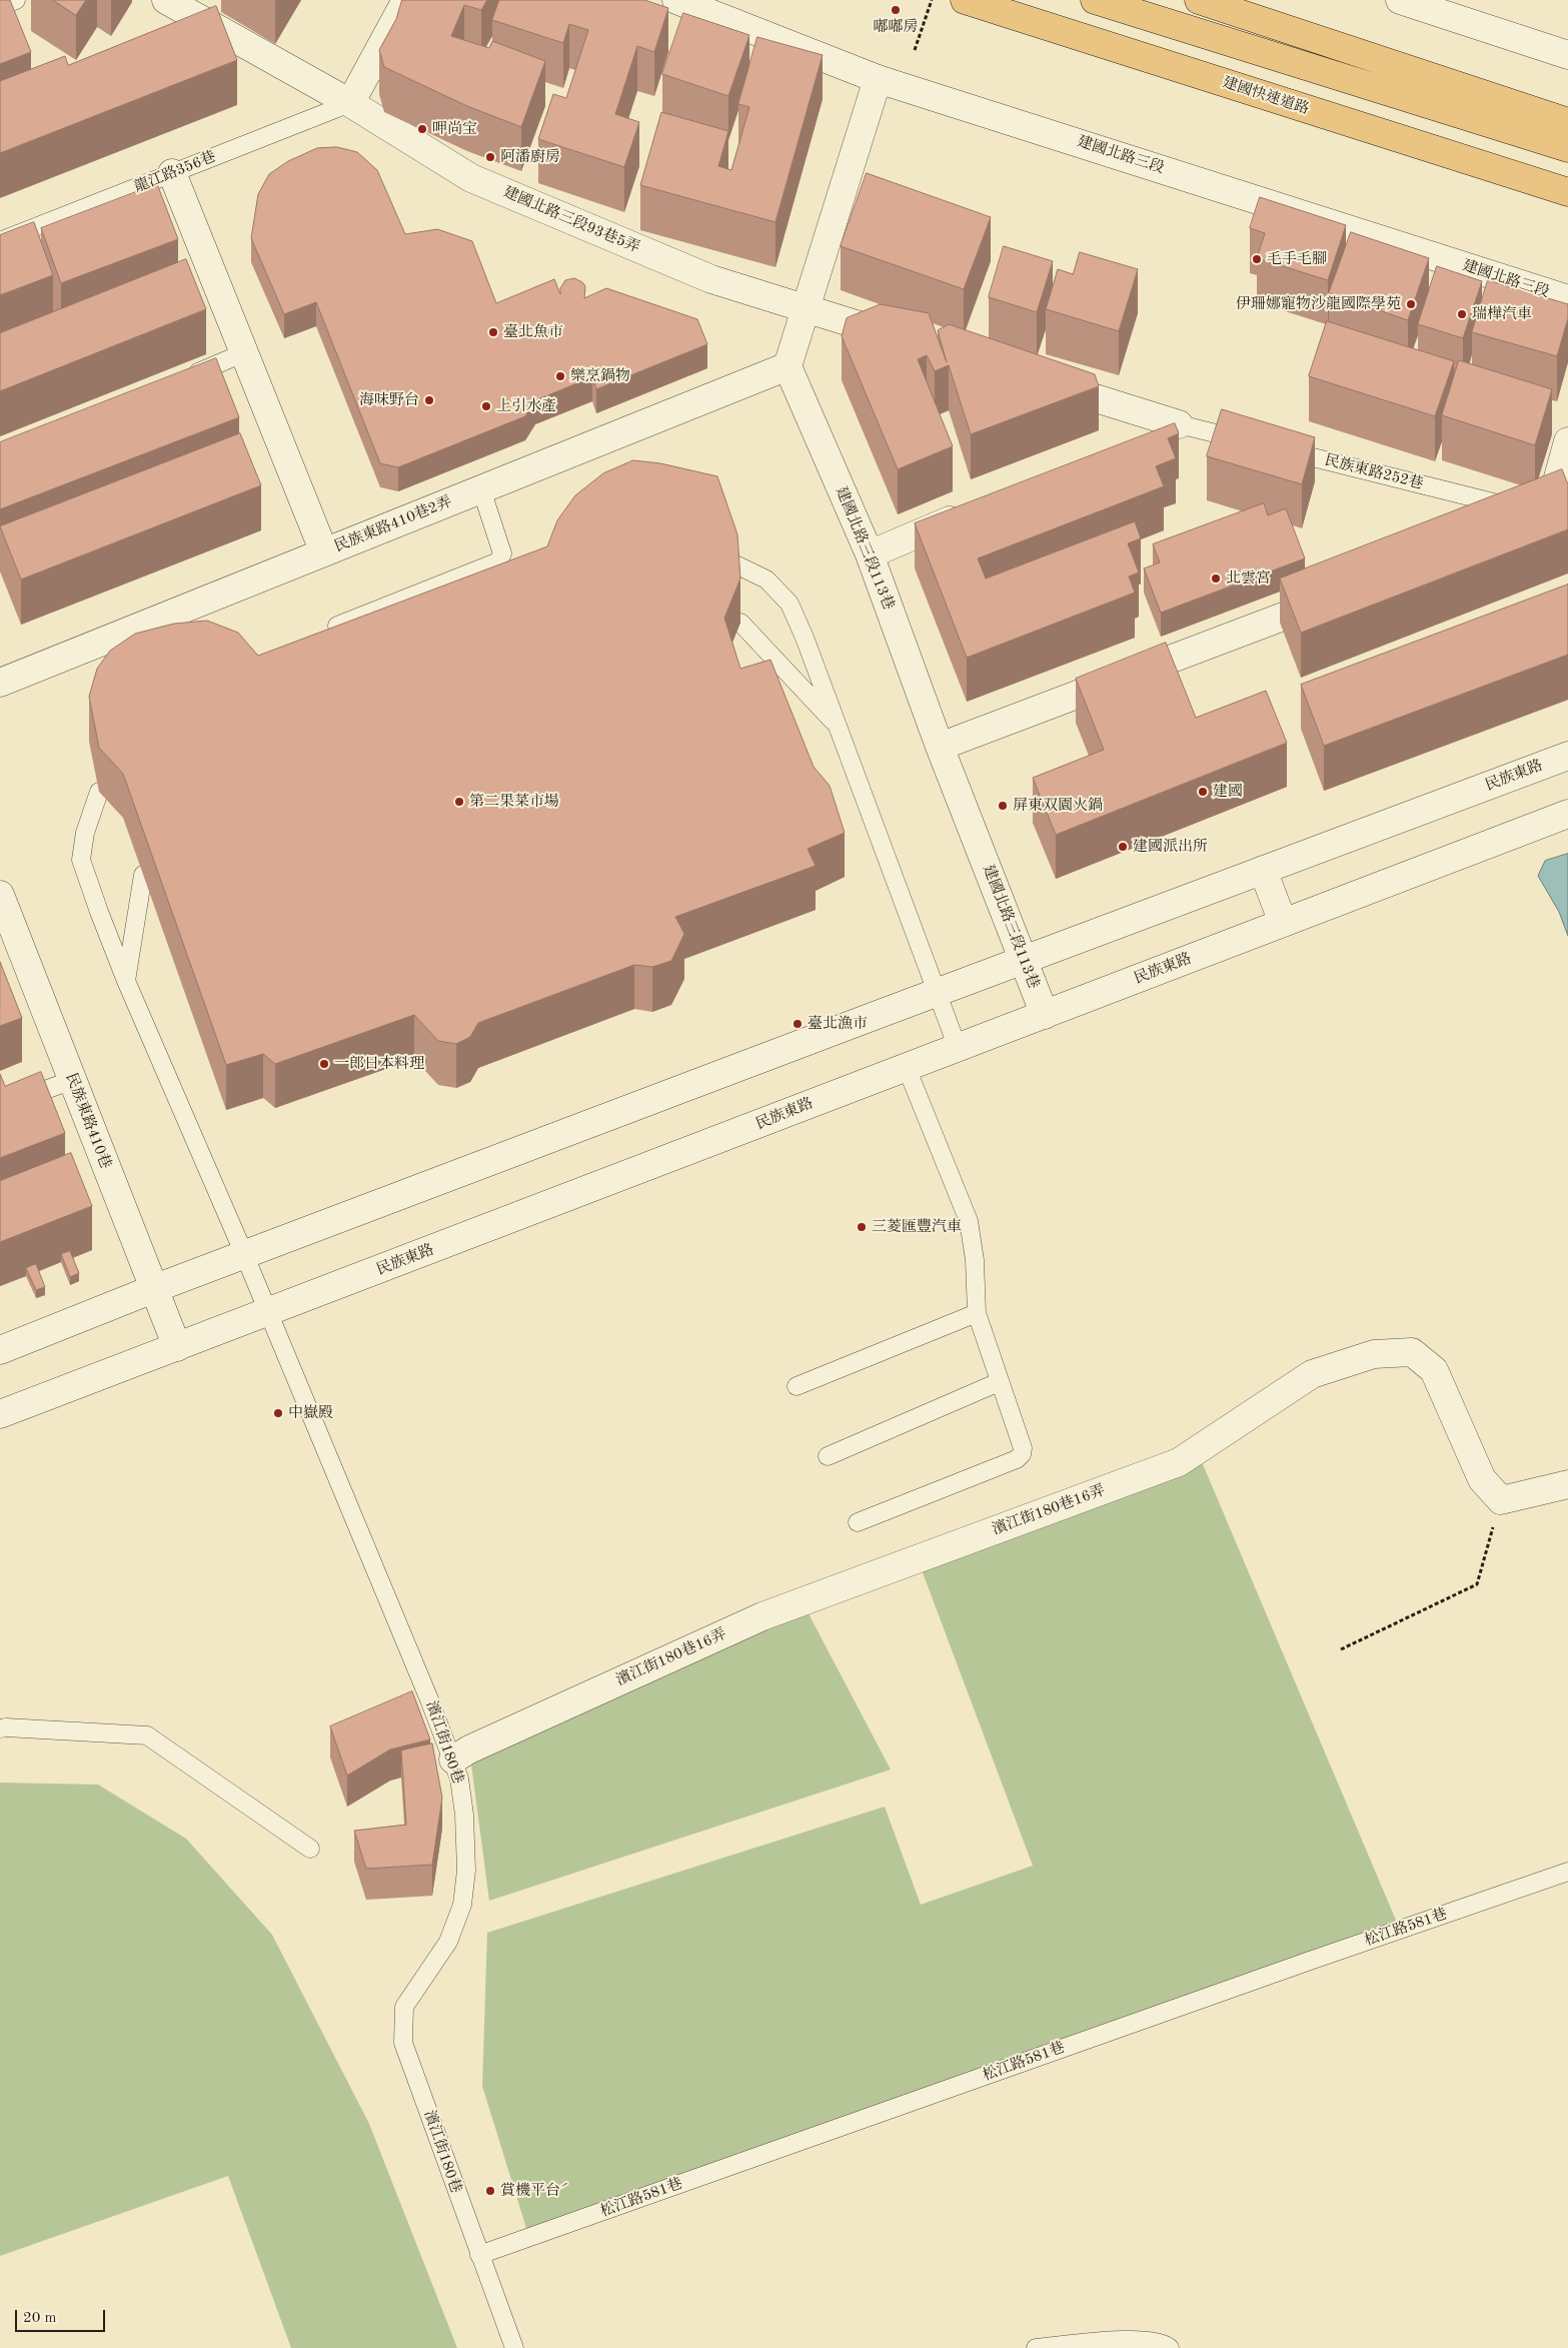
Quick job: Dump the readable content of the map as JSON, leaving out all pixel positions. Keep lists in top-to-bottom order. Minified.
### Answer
{"streets":{"highway":["建國快速道路"],"street":["建國北路三段","建國北路三段93巷5弄","民族東路410巷2弄","建國北路三段113巷","民族東路","民族東路410巷","濱江街180巷16弄"],"lane":["龍江路356巷","民族東路252巷","濱江街180巷","松江路581巷"]},"crossings":[["龍江路356巷","建國北路三段93巷5弄"],["民族東路410巷2弄","建國北路三段113巷"],["建國北路三段113巷","民族東路"],["民族東路","民族東路410巷"],["民族東路","濱江街180巷"],["濱江街180巷16弄","濱江街180巷"],["濱江街180巷","松江路581巷"]],"places":["嘟嘟房","呷尚宝","阿潘廚房","毛手毛腳","伊珊娜寵物沙龍國際學苑","瑞樺汽車","臺北魚市","樂烹鍋物","海味野台","上引水產","北雲宮","建國","第二果菜市場","屏東双園火鍋","建國派出所","臺北漁市","一郎日本料理","三菱匯豐汽車","中嶽殿","賞機平台ˊ"],"scale_bar":"20 m"}
